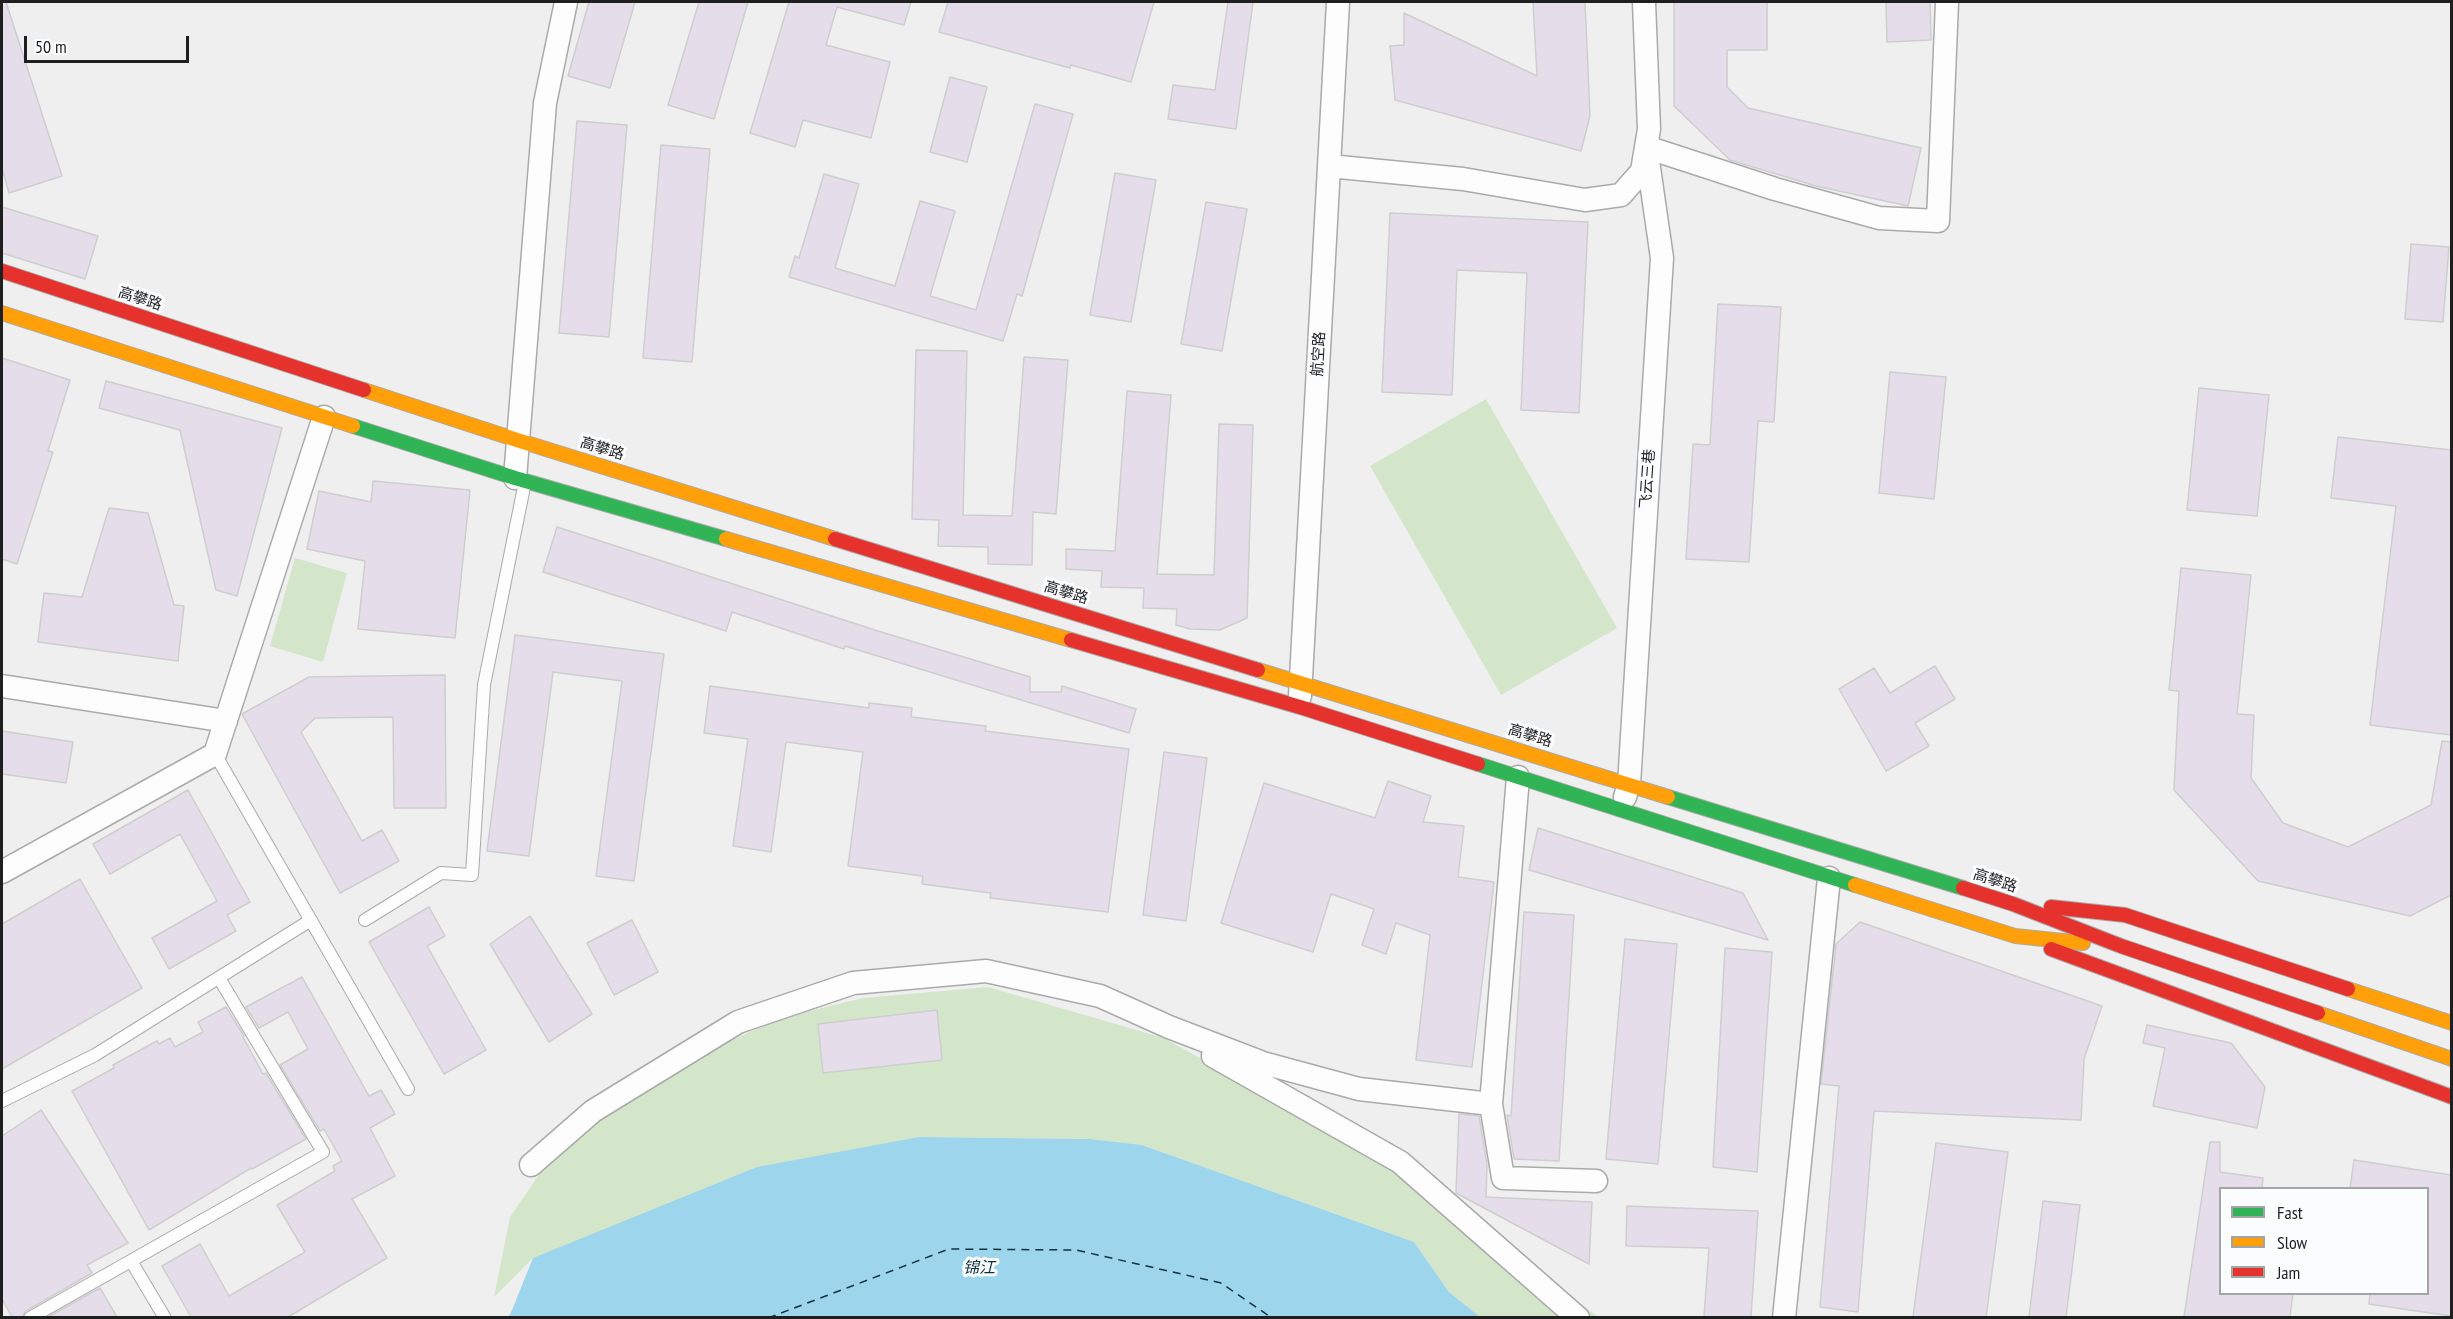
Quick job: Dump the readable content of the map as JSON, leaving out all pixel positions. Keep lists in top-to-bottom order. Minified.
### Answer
{"streets":{"main road":["高攀路"],"street":["航空路","飞云三巷"]},"crossings":[["高攀路","航空路"],["高攀路","飞云三巷"]],"water":["锦江"],"legend":["Fast","Slow","Jam"],"scale_bar":"50 m"}
